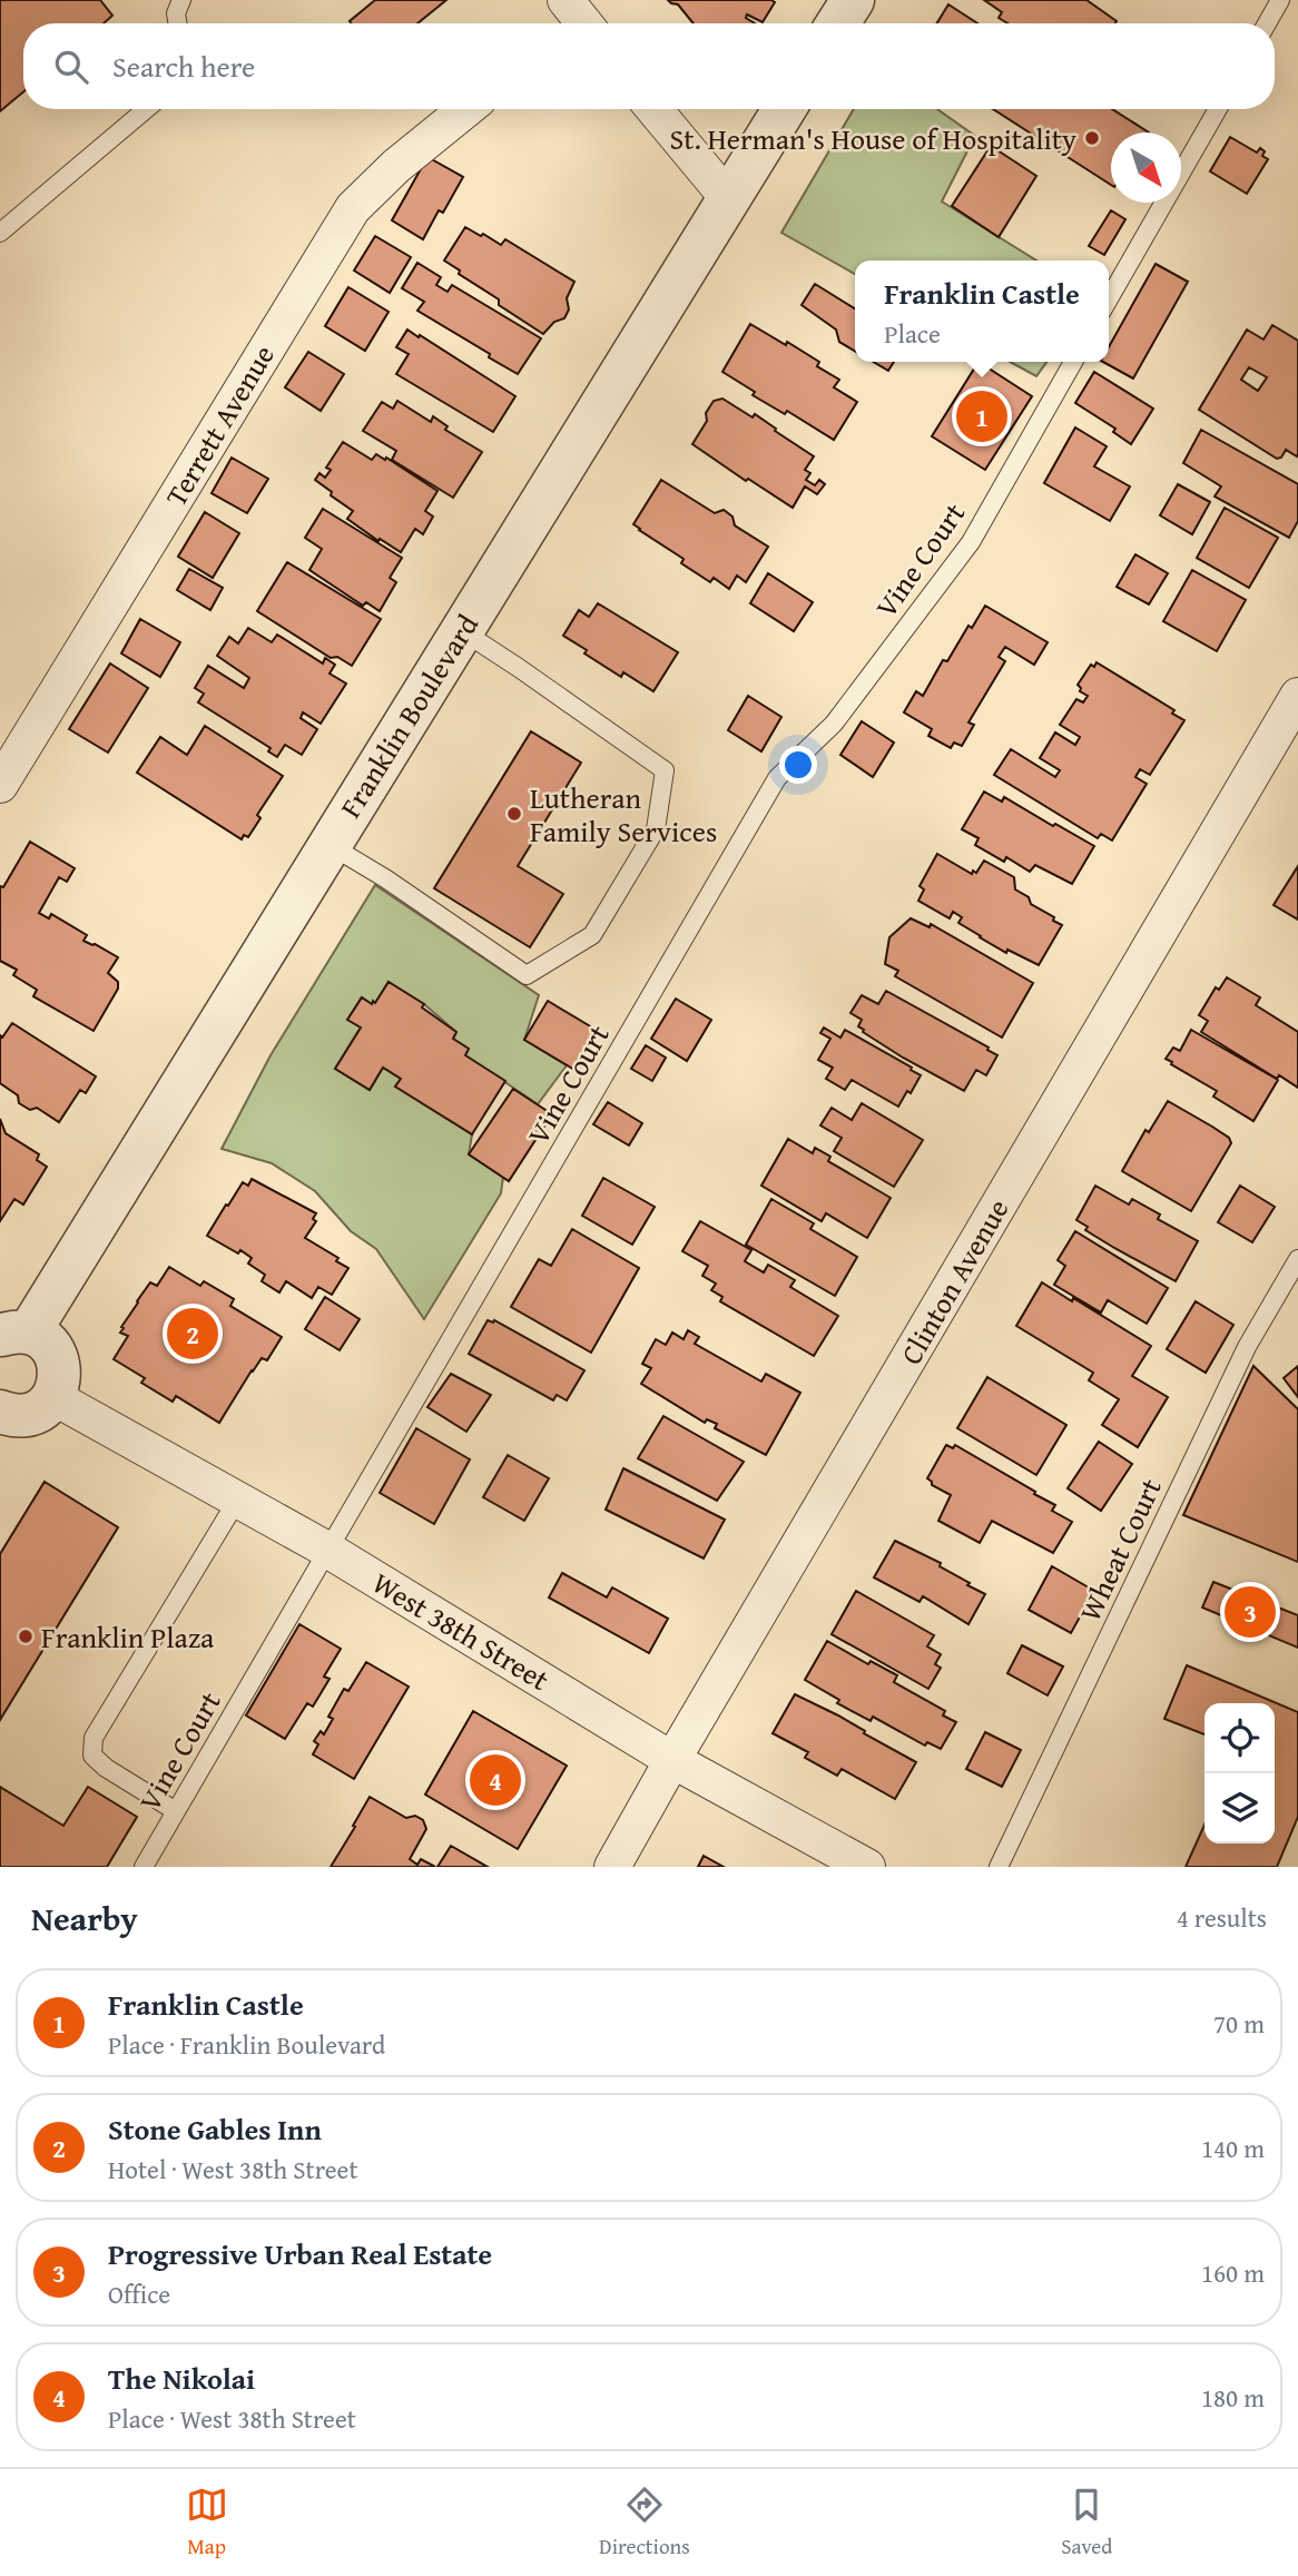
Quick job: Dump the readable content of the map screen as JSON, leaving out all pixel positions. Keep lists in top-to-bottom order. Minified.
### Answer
{"streets":{"street":["Terrett Avenue","Franklin Boulevard","Clinton Avenue","West 38th Street"],"lane":["Vine Court","Wheat Court"]},"crossings":[["Vine Court","West 38th Street"],["Clinton Avenue","West 38th Street"]],"places":["St. Herman's House of Hospitality","Lutheran Family Services","Franklin Plaza"],"north":"bottom right","page":{"search":"Search here","popup":["Franklin Castle","Place"],"pins":["1","2","3","4"],"heading":["Nearby","4 results"],"list":[{"mark":"1","name":"Franklin Castle","note":"Place · Franklin Boulevard","value":"70 m"},{"mark":"2","name":"Stone Gables Inn","note":"Hotel · West 38th Street","value":"140 m"},{"mark":"3","name":"Progressive Urban Real Estate","note":"Office","value":"160 m"},{"mark":"4","name":"The Nikolai","note":"Place · West 38th Street","value":"180 m"}],"nav":["Map","Directions","Saved"]}}
